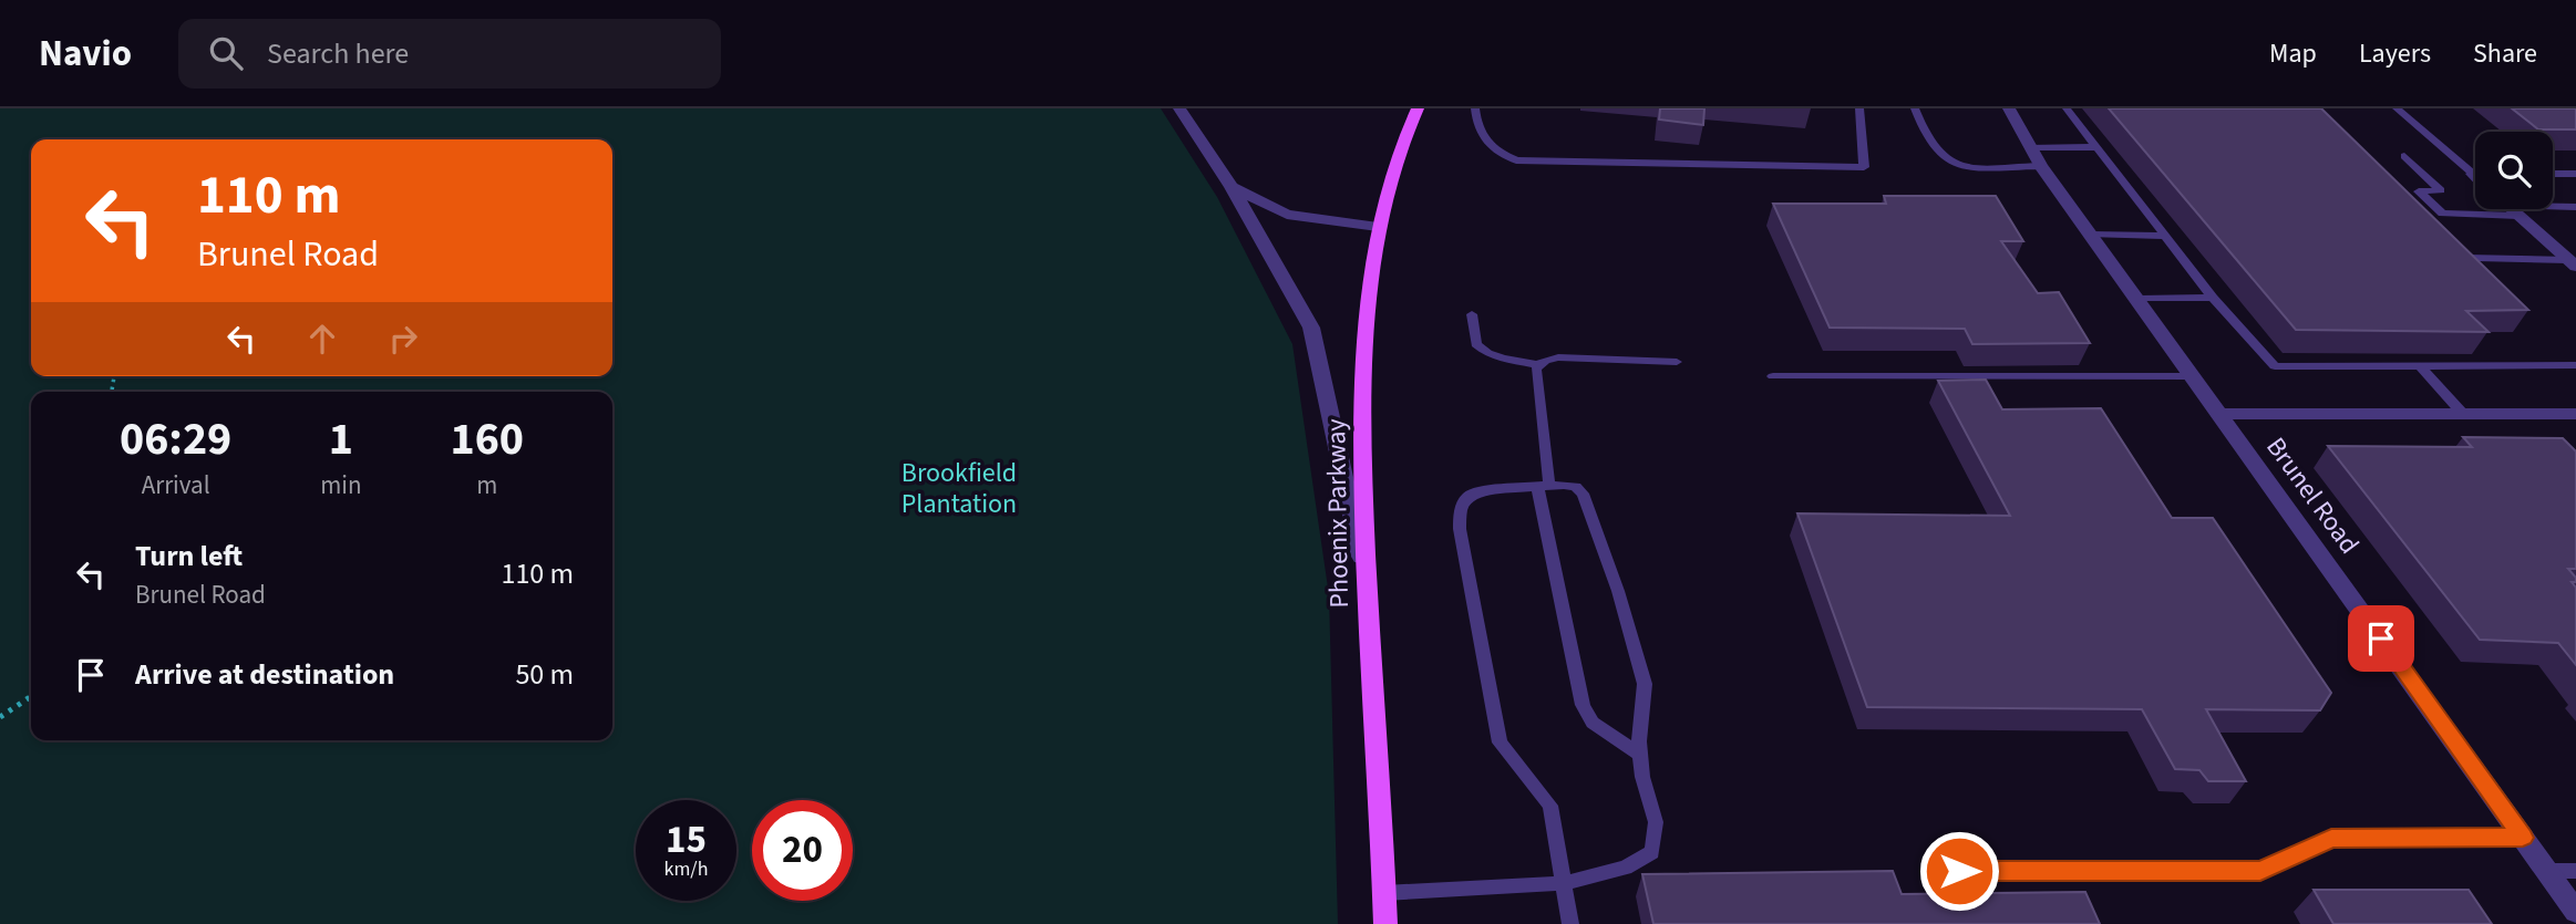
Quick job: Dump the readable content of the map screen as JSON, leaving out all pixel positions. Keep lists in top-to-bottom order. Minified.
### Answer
{"streets":{"main road":["Phoenix Parkway"],"street":["Brunel Road"]},"parks":["Brookfield Plantation"],"page":{"header":"Navio","search":"Search here","nav":["Map","Layers","Share"],"turn":["110 m","Brunel Road"],"eta":["06:29","Arrival","1","min","160","m"],"list":[{"name":"Turn left","note":"Brunel Road","value":"110 m"},{"name":"Arrive at destination","value":"50 m"}],"speed":"15 km/h","limit":"20"}}
